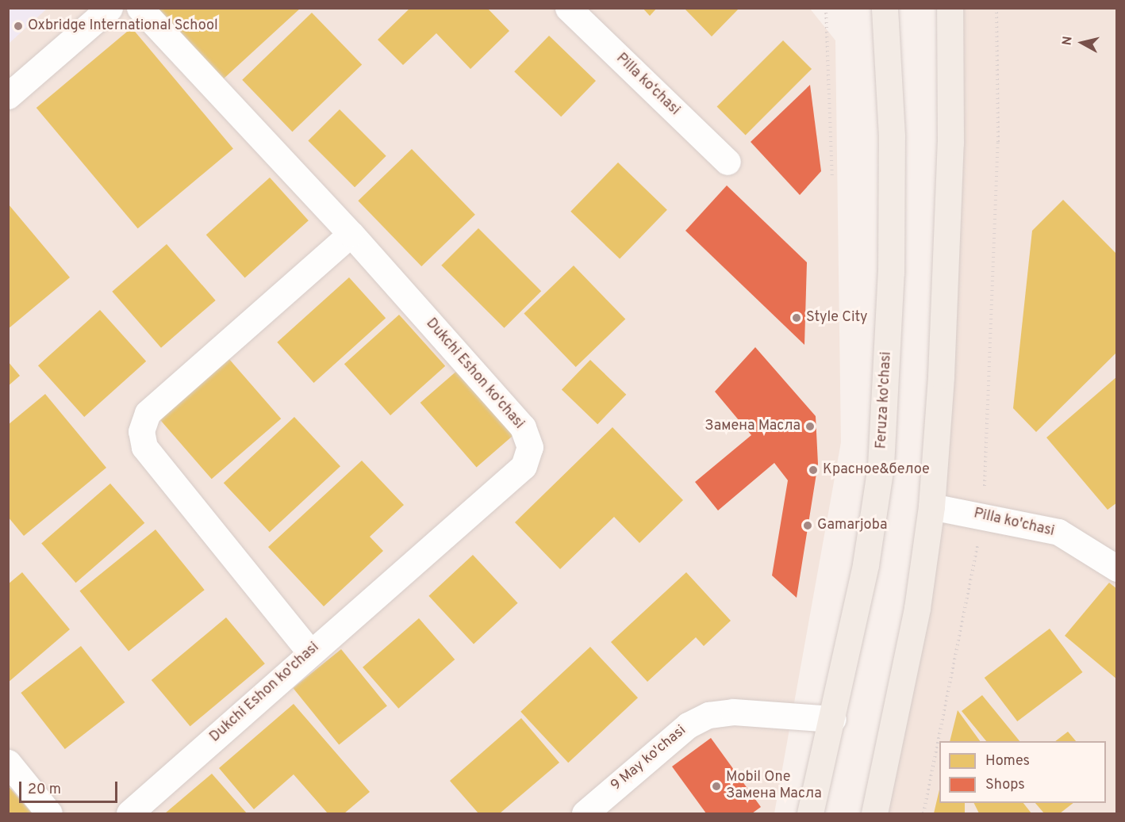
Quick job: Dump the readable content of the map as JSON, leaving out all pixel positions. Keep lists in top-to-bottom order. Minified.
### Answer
{"streets":{"main road":["Feruza ko'chasi"],"street":["Pilla ko‘chasi","Dukchi Eshon ko'chasi","Pilla ko'chasi","9 May ko'chasi"]},"crossings":[["Feruza ko'chasi","9 May ko'chasi"]],"places":["Oxbridge International School","Style City","Замена Масла","Красное&белое","Gamarjoba","Mobil One Замена Масла"],"legend":["Homes","Shops"],"scale_bar":"20 m","north":"left"}
